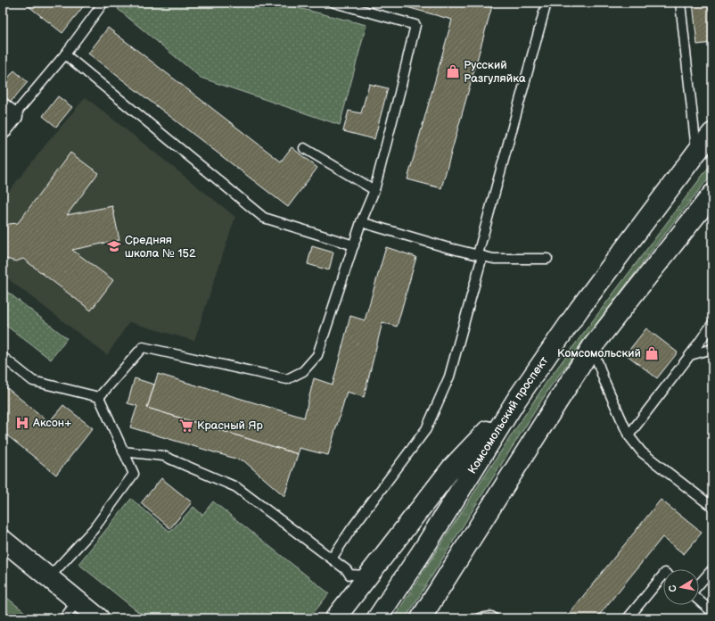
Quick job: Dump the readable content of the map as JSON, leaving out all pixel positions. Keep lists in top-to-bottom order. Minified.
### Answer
{"streets":{"main road":["Комсомольский проспект"]},"places":{"shop":["Русский Разгуляйка","Комсомольский"],"school or university":["Средняя школа № 152"],"hospital":["Аксон+"],"supermarket":["Красный Яр"]},"north":"left"}
